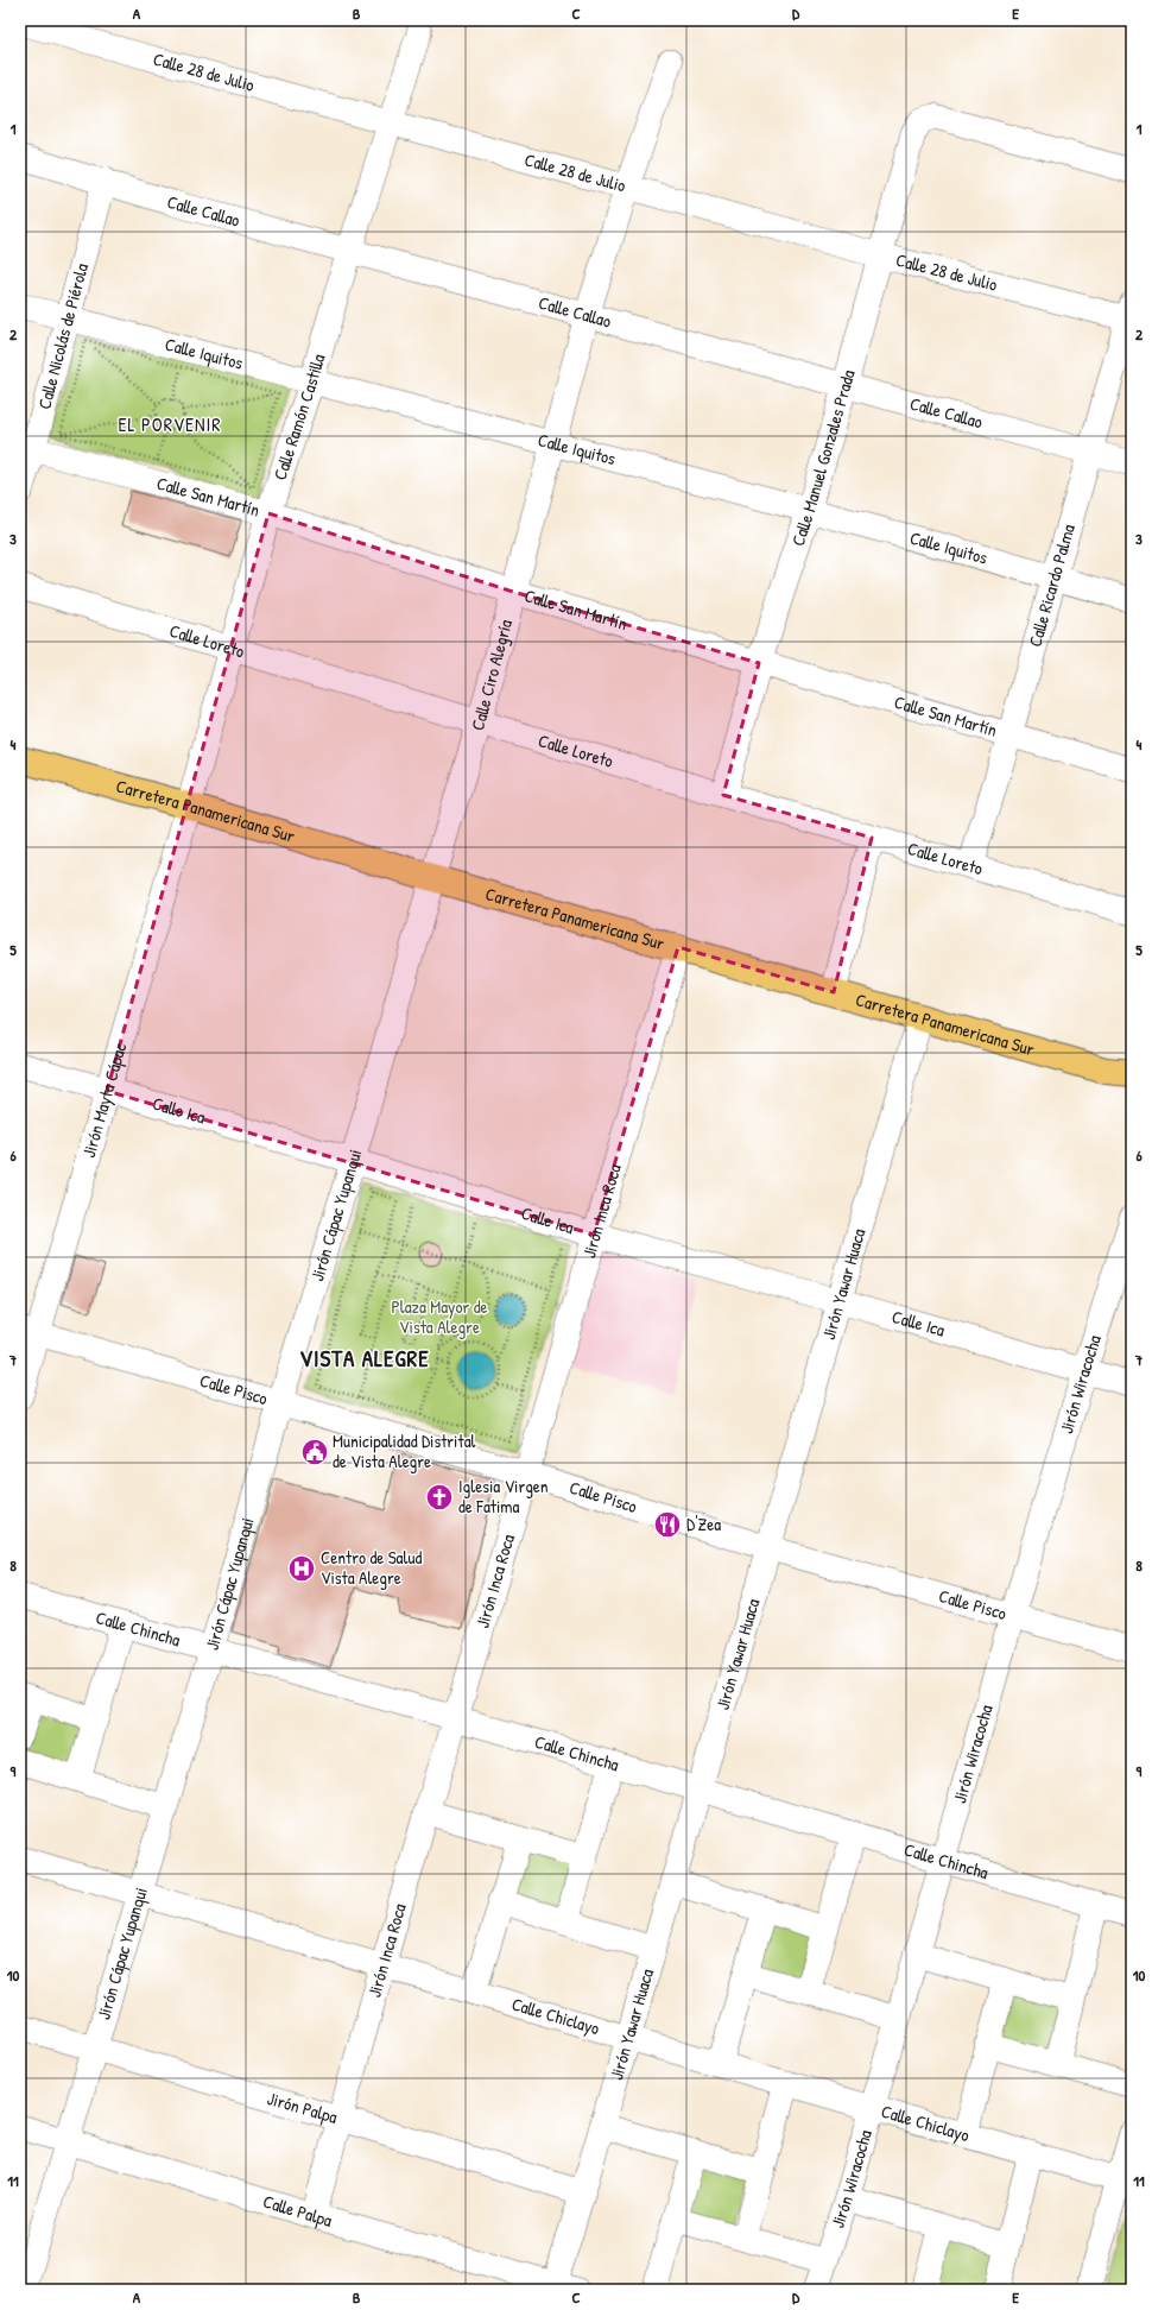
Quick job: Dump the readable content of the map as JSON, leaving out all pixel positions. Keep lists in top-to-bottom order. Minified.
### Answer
{"streets":{"highway":["Carretera Panamericana Sur"],"street":["Calle 28 de Julio","Calle Callao","Calle Nicolás de Piérola","Calle Iquitos","Calle Ramón Castilla","Calle Manuel Gonzales Prada","Calle San Martín","Calle Ricardo Palma","Calle Loreto","Calle Ciro Alegría","Jirón Mayta Cápac","Calle Ica","Jirón Inca Roca","Jirón Cápac Yupanqui","Jirón Yawar Huaca","Jirón Wiracocha","Calle Pisco","Calle Chincha","Calle Chiclayo","Jirón Palpa","Calle Palpa"]},"crossings":[["Calle 28 de Julio","Calle Ramón Castilla"],["Calle 28 de Julio","Calle Manuel Gonzales Prada"],["Calle 28 de Julio","Calle Ricardo Palma"],["Calle 28 de Julio","Calle Ciro Alegría"],["Calle Callao","Calle Nicolás de Piérola"],["Calle Callao","Calle Ramón Castilla"],["Calle Callao","Calle Manuel Gonzales Prada"],["Calle Callao","Calle Ricardo Palma"],["Calle Callao","Calle Ciro Alegría"],["Calle Nicolás de Piérola","Calle Iquitos"],["Calle Nicolás de Piérola","Calle San Martín"],["Calle Iquitos","Calle Ramón Castilla"],["Calle Iquitos","Calle Manuel Gonzales Prada"],["Calle Iquitos","Calle Ricardo Palma"],["Calle Iquitos","Calle Ciro Alegría"],["Calle Ramón Castilla","Calle San Martín"],["Calle Ramón Castilla","Calle Loreto"],["Calle Ramón Castilla","Carretera Panamericana Sur"],["Calle Ramón Castilla","Jirón Mayta Cápac"],["Calle Manuel Gonzales Prada","Calle San Martín"],["Calle Manuel Gonzales Prada","Calle Loreto"],["Calle San Martín","Calle Ricardo Palma"],["Calle San Martín","Calle Ciro Alegría"],["Calle Ricardo Palma","Calle Loreto"],["Calle Loreto","Calle Ciro Alegría"],["Calle Ciro Alegría","Carretera Panamericana Sur"],["Calle Ciro Alegría","Jirón Cápac Yupanqui"],["Carretera Panamericana Sur","Jirón Mayta Cápac"],["Carretera Panamericana Sur","Jirón Inca Roca"],["Carretera Panamericana Sur","Jirón Cápac Yupanqui"],["Carretera Panamericana Sur","Jirón Yawar Huaca"],["Jirón Mayta Cápac","Calle Ica"],["Jirón Mayta Cápac","Calle Pisco"],["Calle Ica","Jirón Inca Roca"],["Calle Ica","Jirón Cápac Yupanqui"],["Calle Ica","Jirón Yawar Huaca"],["Calle Ica","Jirón Wiracocha"],["Jirón Inca Roca","Calle Pisco"],["Jirón Inca Roca","Calle Chincha"],["Jirón Inca Roca","Calle Chiclayo"],["Jirón Inca Roca","Jirón Palpa"],["Jirón Inca Roca","Calle Palpa"],["Jirón Cápac Yupanqui","Calle Pisco"],["Jirón Cápac Yupanqui","Calle Chincha"],["Jirón Cápac Yupanqui","Calle Chiclayo"],["Jirón Cápac Yupanqui","Jirón Palpa"],["Jirón Cápac Yupanqui","Calle Palpa"],["Jirón Yawar Huaca","Calle Pisco"],["Jirón Yawar Huaca","Calle Chincha"],["Jirón Yawar Huaca","Calle Chiclayo"],["Jirón Yawar Huaca","Jirón Palpa"],["Jirón Yawar Huaca","Calle Palpa"],["Jirón Wiracocha","Calle Pisco"],["Jirón Wiracocha","Calle Chincha"],["Jirón Wiracocha","Calle Chiclayo"]],"districts":["EL PORVENIR","VISTA ALEGRE"],"parks":["Plaza Mayor de Vista Alegre"],"places":{"public building":["Municipalidad Distrital de Vista Alegre"],"church":["Iglesia Virgen de Fatima"],"restaurant":["D'Zea"],"hospital":["Centro de Salud Vista Alegre"]},"grid":{"columns":["A","B","C","D","E"],"rows":["1","2","3","4","5","6","7","8","9","10","11"]}}
